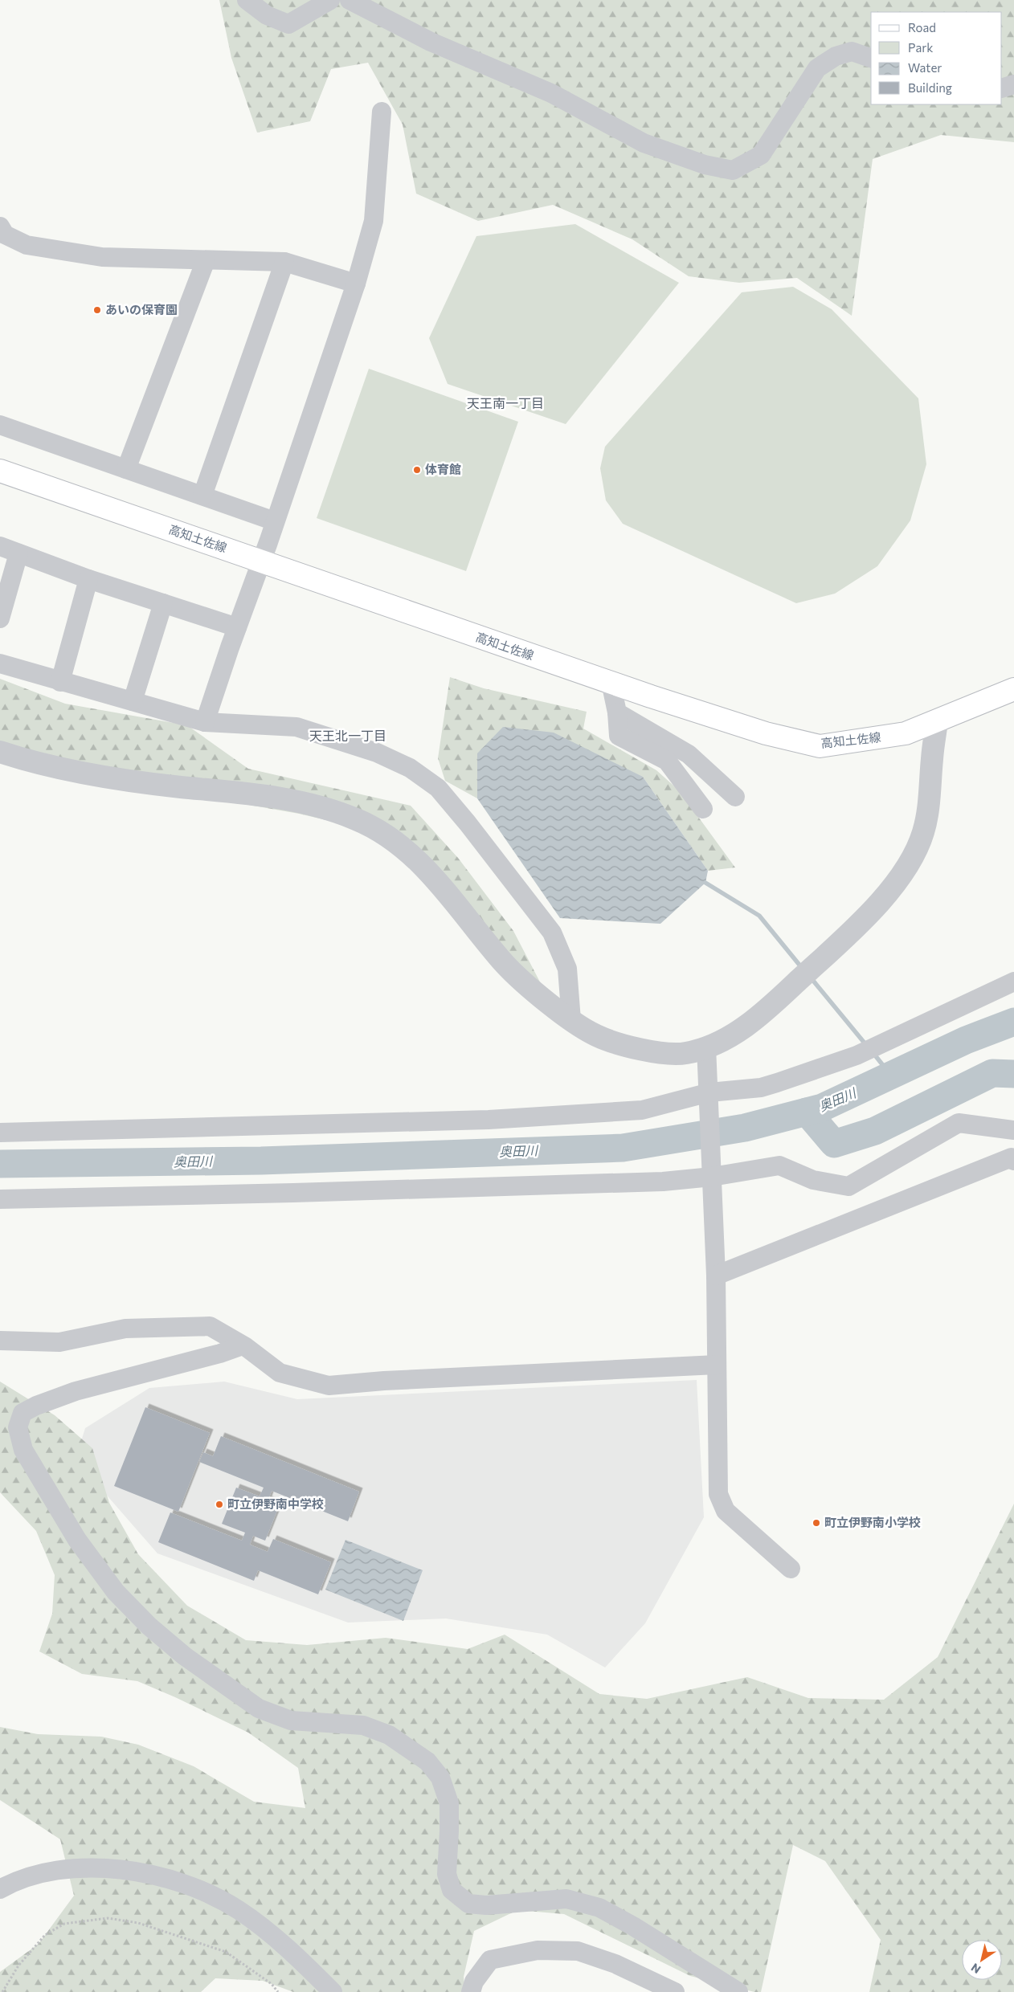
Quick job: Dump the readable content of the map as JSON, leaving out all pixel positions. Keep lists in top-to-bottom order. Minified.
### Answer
{"streets":{"main road":["高知土佐線"]},"districts":["天王南一丁目","天王北一丁目"],"water":["奥田川"],"places":["あいの保育園","体育館","町立伊野南中学校","町立伊野南小学校"],"legend":["Road","Park","Water","Building"],"north":"bottom left"}
